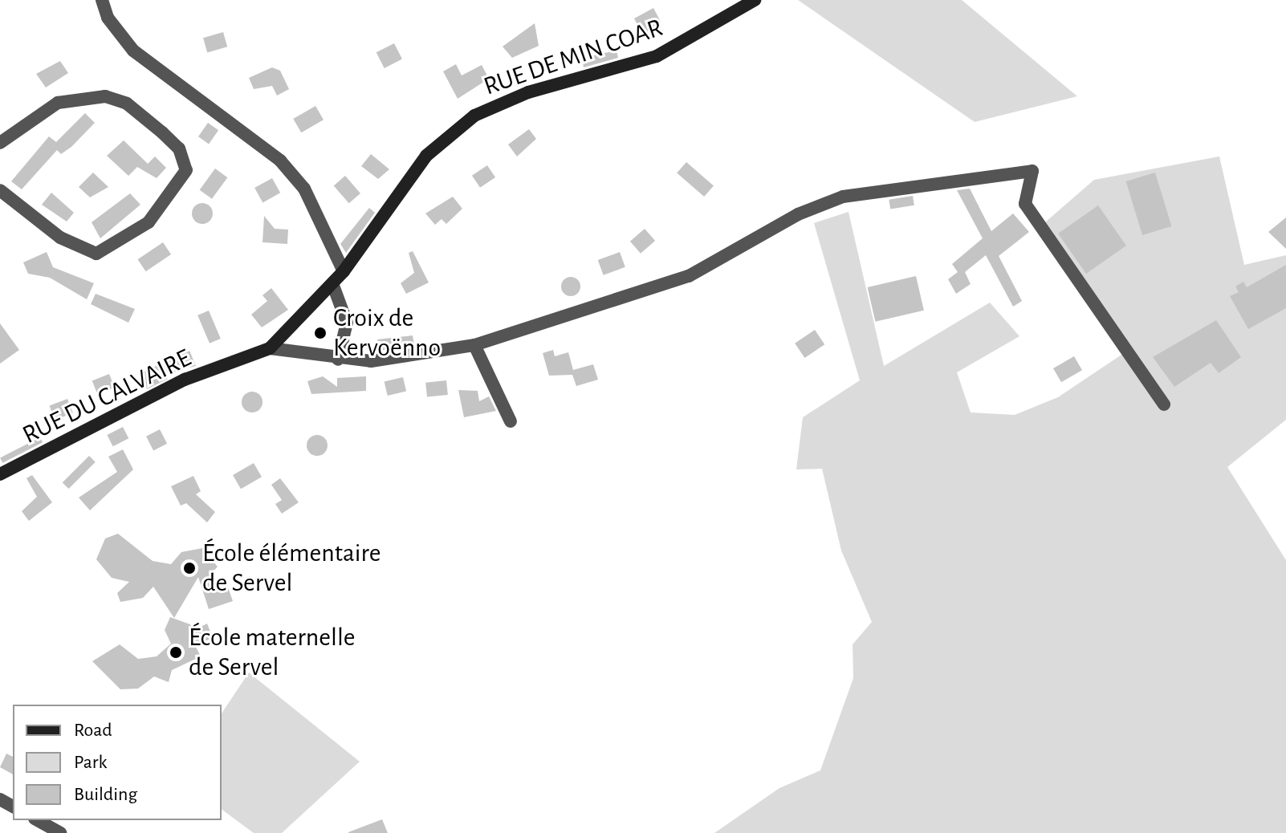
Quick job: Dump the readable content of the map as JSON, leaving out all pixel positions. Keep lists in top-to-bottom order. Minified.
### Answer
{"streets":{"street":["RUE DE MIN COAR","RUE DU CALVAIRE"]},"crossings":[["RUE DE MIN COAR","RUE DU CALVAIRE"]],"places":["Croix de Kervoënno","École élémentaire de Servel","École maternelle de Servel"],"legend":["Road","Park","Building"]}
